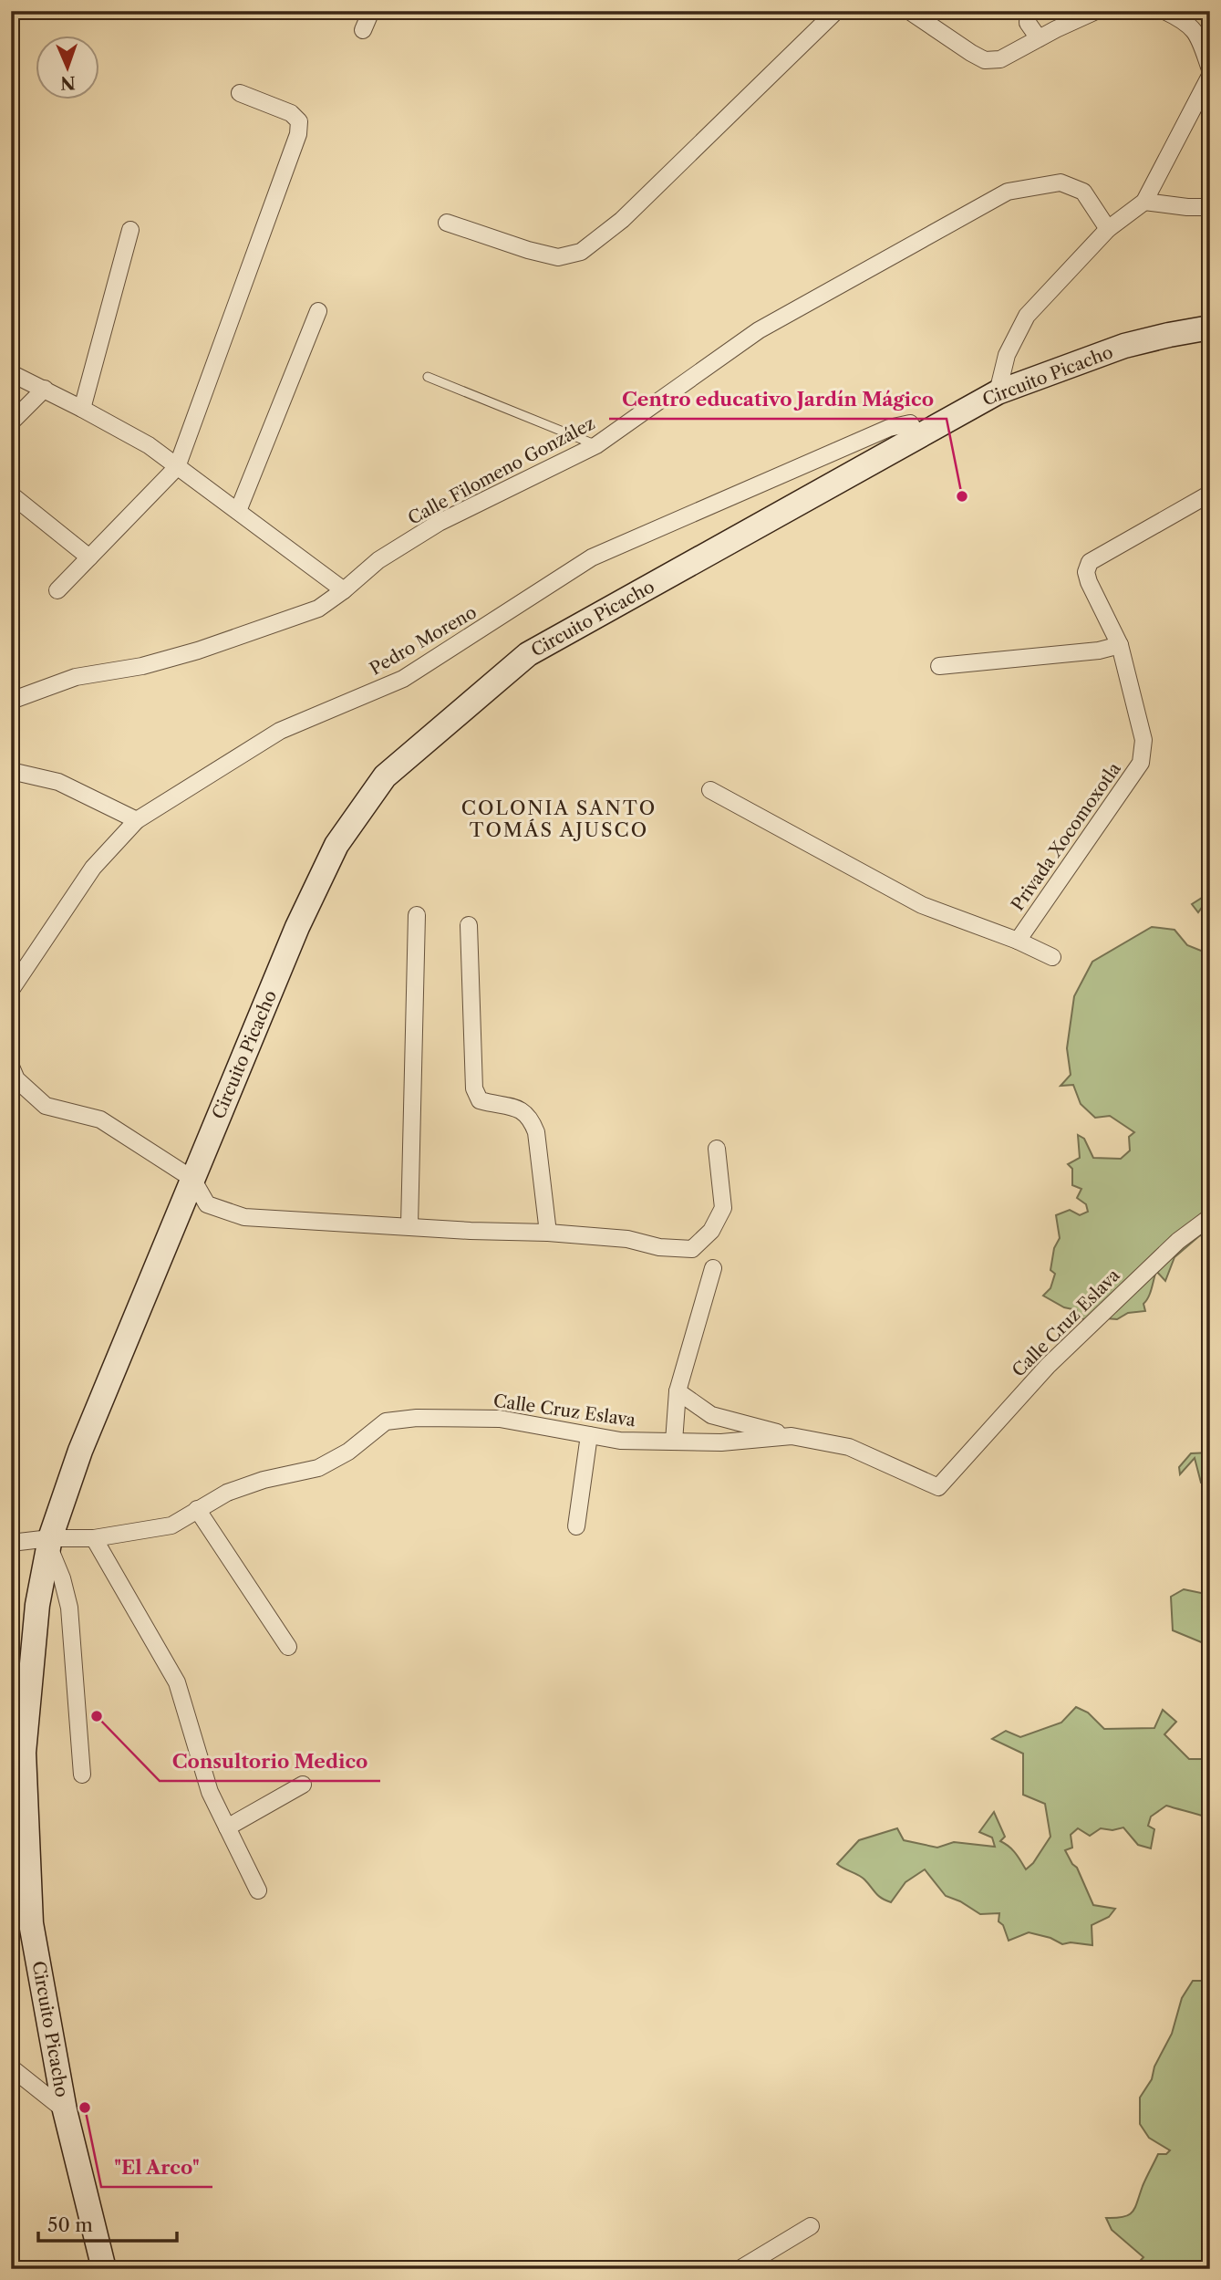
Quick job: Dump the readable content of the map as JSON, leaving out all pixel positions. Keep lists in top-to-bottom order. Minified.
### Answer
{"streets":{"main road":["Circuito Picacho"],"street":["Calle Filomeno González","Pedro Moreno","Privada Xocomoxotla","Calle Cruz Eslava"]},"crossings":[["Circuito Picacho","Pedro Moreno"],["Circuito Picacho","Calle Cruz Eslava"]],"districts":["COLONIA SANTO TOMÁS AJUSCO"],"places":["Centro educativo Jardín Mágico","Consultorio Medico","\"El Arco\""],"scale_bar":"50 m","north":"bottom"}
